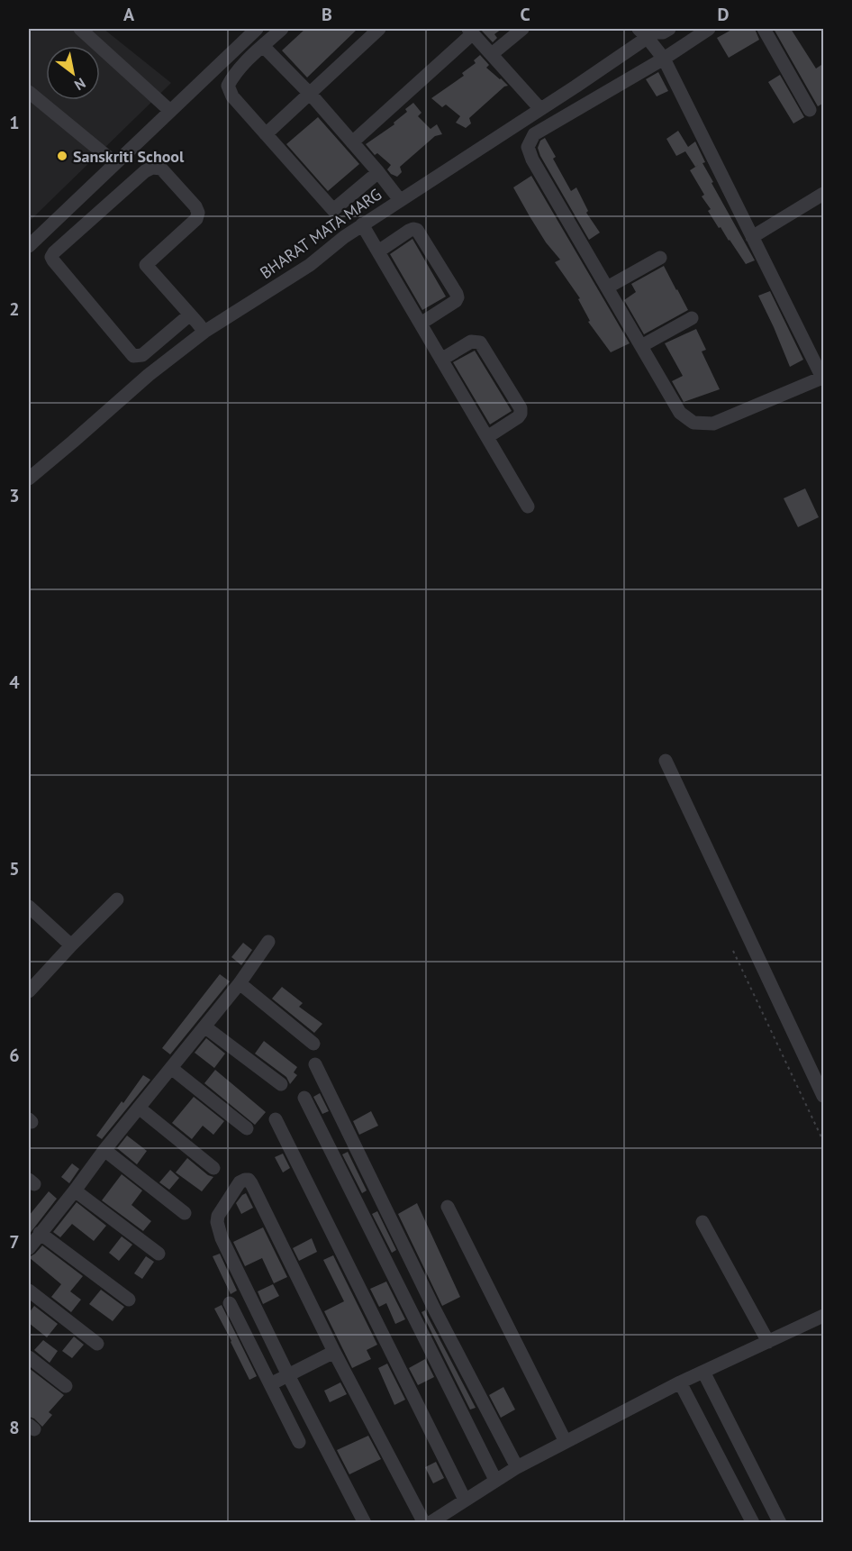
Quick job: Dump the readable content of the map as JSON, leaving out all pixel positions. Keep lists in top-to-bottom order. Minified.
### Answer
{"streets":{"street":["BHARAT MATA MARG"]},"places":["Sanskriti School"],"north":"bottom right","grid":{"columns":["A","B","C","D"],"rows":["1","2","3","4","5","6","7","8"]}}
